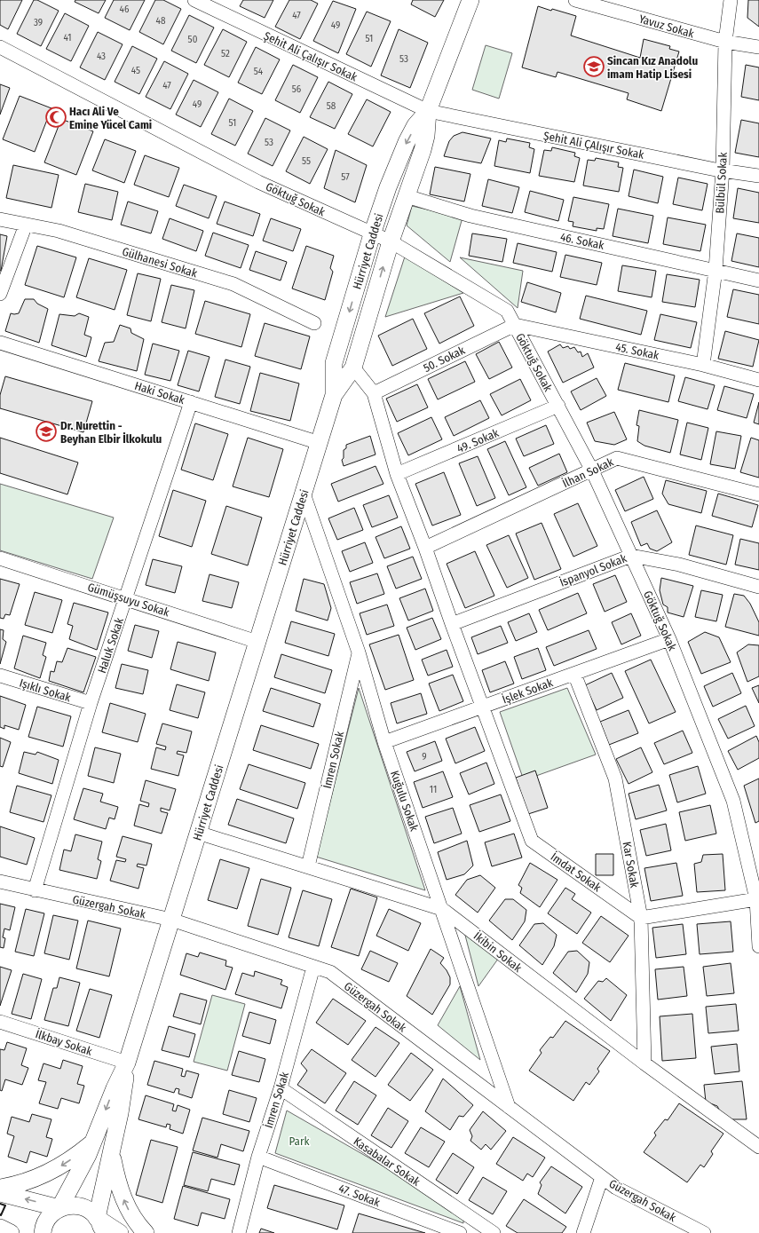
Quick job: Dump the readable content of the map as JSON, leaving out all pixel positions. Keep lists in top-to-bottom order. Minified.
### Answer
{"streets":{"main road":["Hürriyet Caddesi"],"street":["Yavuz Sokak","Şehit Ali Çalışır Sokak","Şehit Ali ÇAlışır Sokak","Bülbül Sokak","Göktuğ Sokak","46. Sokak","Gülhanesi Sokak","45. Sokak","50. Sokak","Haki Sokak","49. Sokak","İlhan Sokak","İspanyol Sokak","Gümüşsuyu Sokak","Haluk Sokak","Işıklı Sokak","İşlek Sokak","İmren Sokak","Kuğulu Sokak","Kar Sokak","İmdat Sokak","Güzergah Sokak","İkibin Sokak","İlkbay Sokak","Kasabalar Sokak","47. Sokak"]},"crossings":[["Yavuz Sokak","Bülbül Sokak"],["Şehit Ali Çalışır Sokak","Şehit Ali ÇAlışır Sokak"],["Şehit Ali Çalışır Sokak","Hürriyet Caddesi"],["Şehit Ali ÇAlışır Sokak","Bülbül Sokak"],["Şehit Ali ÇAlışır Sokak","Hürriyet Caddesi"],["Bülbül Sokak","46. Sokak"],["Bülbül Sokak","45. Sokak"],["Göktuğ Sokak","Hürriyet Caddesi"],["Göktuğ Sokak","45. Sokak"],["Göktuğ Sokak","50. Sokak"],["Göktuğ Sokak","49. Sokak"],["Göktuğ Sokak","İlhan Sokak"],["Göktuğ Sokak","İspanyol Sokak"],["Göktuğ Sokak","İşlek Sokak"],["Hürriyet Caddesi","Haki Sokak"],["Hürriyet Caddesi","Gümüşsuyu Sokak"],["Hürriyet Caddesi","Kuğulu Sokak"],["Hürriyet Caddesi","Güzergah Sokak"],["Hürriyet Caddesi","İkibin Sokak"],["Hürriyet Caddesi","İlkbay Sokak"],["45. Sokak","50. Sokak"],["50. Sokak","İmdat Sokak"],["Haki Sokak","Haluk Sokak"],["49. Sokak","İmdat Sokak"],["İlhan Sokak","İmdat Sokak"],["İspanyol Sokak","İmdat Sokak"],["Gümüşsuyu Sokak","Haluk Sokak"],["Haluk Sokak","Işıklı Sokak"],["Haluk Sokak","Güzergah Sokak"],["İşlek Sokak","Kuğulu Sokak"],["İşlek Sokak","Kar Sokak"],["İşlek Sokak","İmdat Sokak"],["İmren Sokak","Kuğulu Sokak"],["İmren Sokak","Güzergah Sokak"],["İmren Sokak","İkibin Sokak"],["İmren Sokak","Kasabalar Sokak"],["İmren Sokak","47. Sokak"],["Kuğulu Sokak","Güzergah Sokak"],["Kuğulu Sokak","İkibin Sokak"],["Kar Sokak","İmdat Sokak"],["Kar Sokak","İkibin Sokak"]],"parks":["Park"],"places":{"school or university":["Sincan Kız Anadolu imam Hatip Lisesi","Dr. Nurettin - Beyhan Elbir İlkokulu"],"mosque":["Hacı Ali Ve Emine Yücel Cami"]},"house_numbers":["46","47","48","39","49","41","51","50","52","43","53","45","54","47","56","49","58","51","53","55","57","9","11"]}
